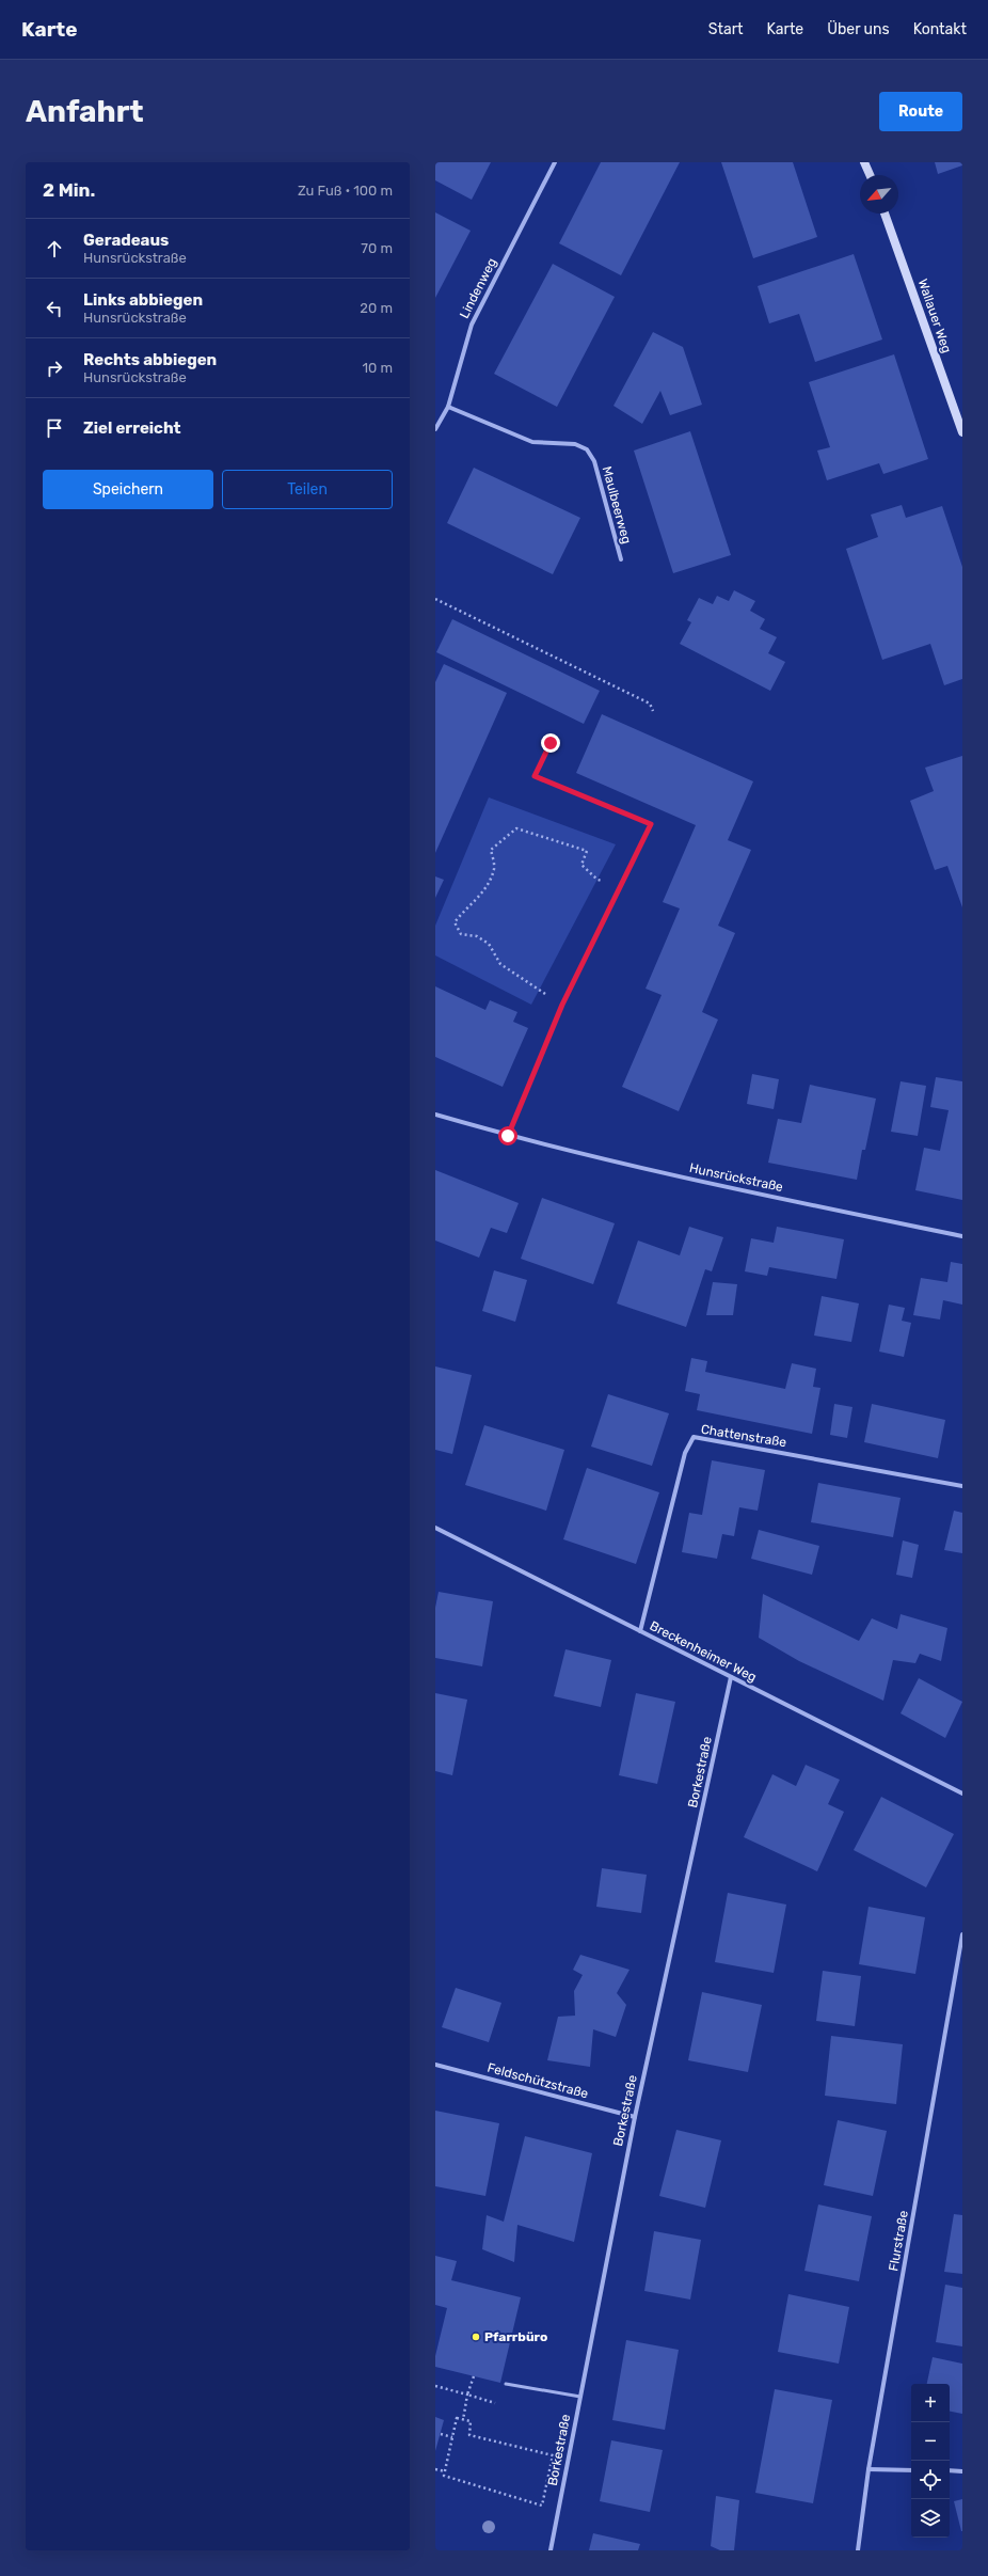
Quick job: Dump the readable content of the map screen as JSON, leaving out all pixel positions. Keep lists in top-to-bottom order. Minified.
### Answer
{"streets":{"street":["Lindenweg","Wallauer Weg","Maulbeerweg","Hunsrückstraße","Chattenstraße","Breckenheimer Weg","Borkestraße","Feldschützstraße","Flurstraße"]},"crossings":[["Lindenweg","Maulbeerweg"],["Chattenstraße","Breckenheimer Weg"],["Breckenheimer Weg","Borkestraße"],["Borkestraße","Feldschützstraße"]],"places":["Pfarrbüro"],"north":"bottom left","page":{"header":"Karte","nav":["Start","Karte","Über uns","Kontakt"],"buttons":["Route",["Speichern","Teilen"]],"title":"Anfahrt","heading":["2 Min.","Zu Fuß · 100 m"],"list":[["Geradeaus","Hunsrückstraße","70 m"],["Links abbiegen","Hunsrückstraße","20 m"],["Rechts abbiegen","Hunsrückstraße","10 m"],"Ziel erreicht"],"map_buttons":["+","−"]}}
